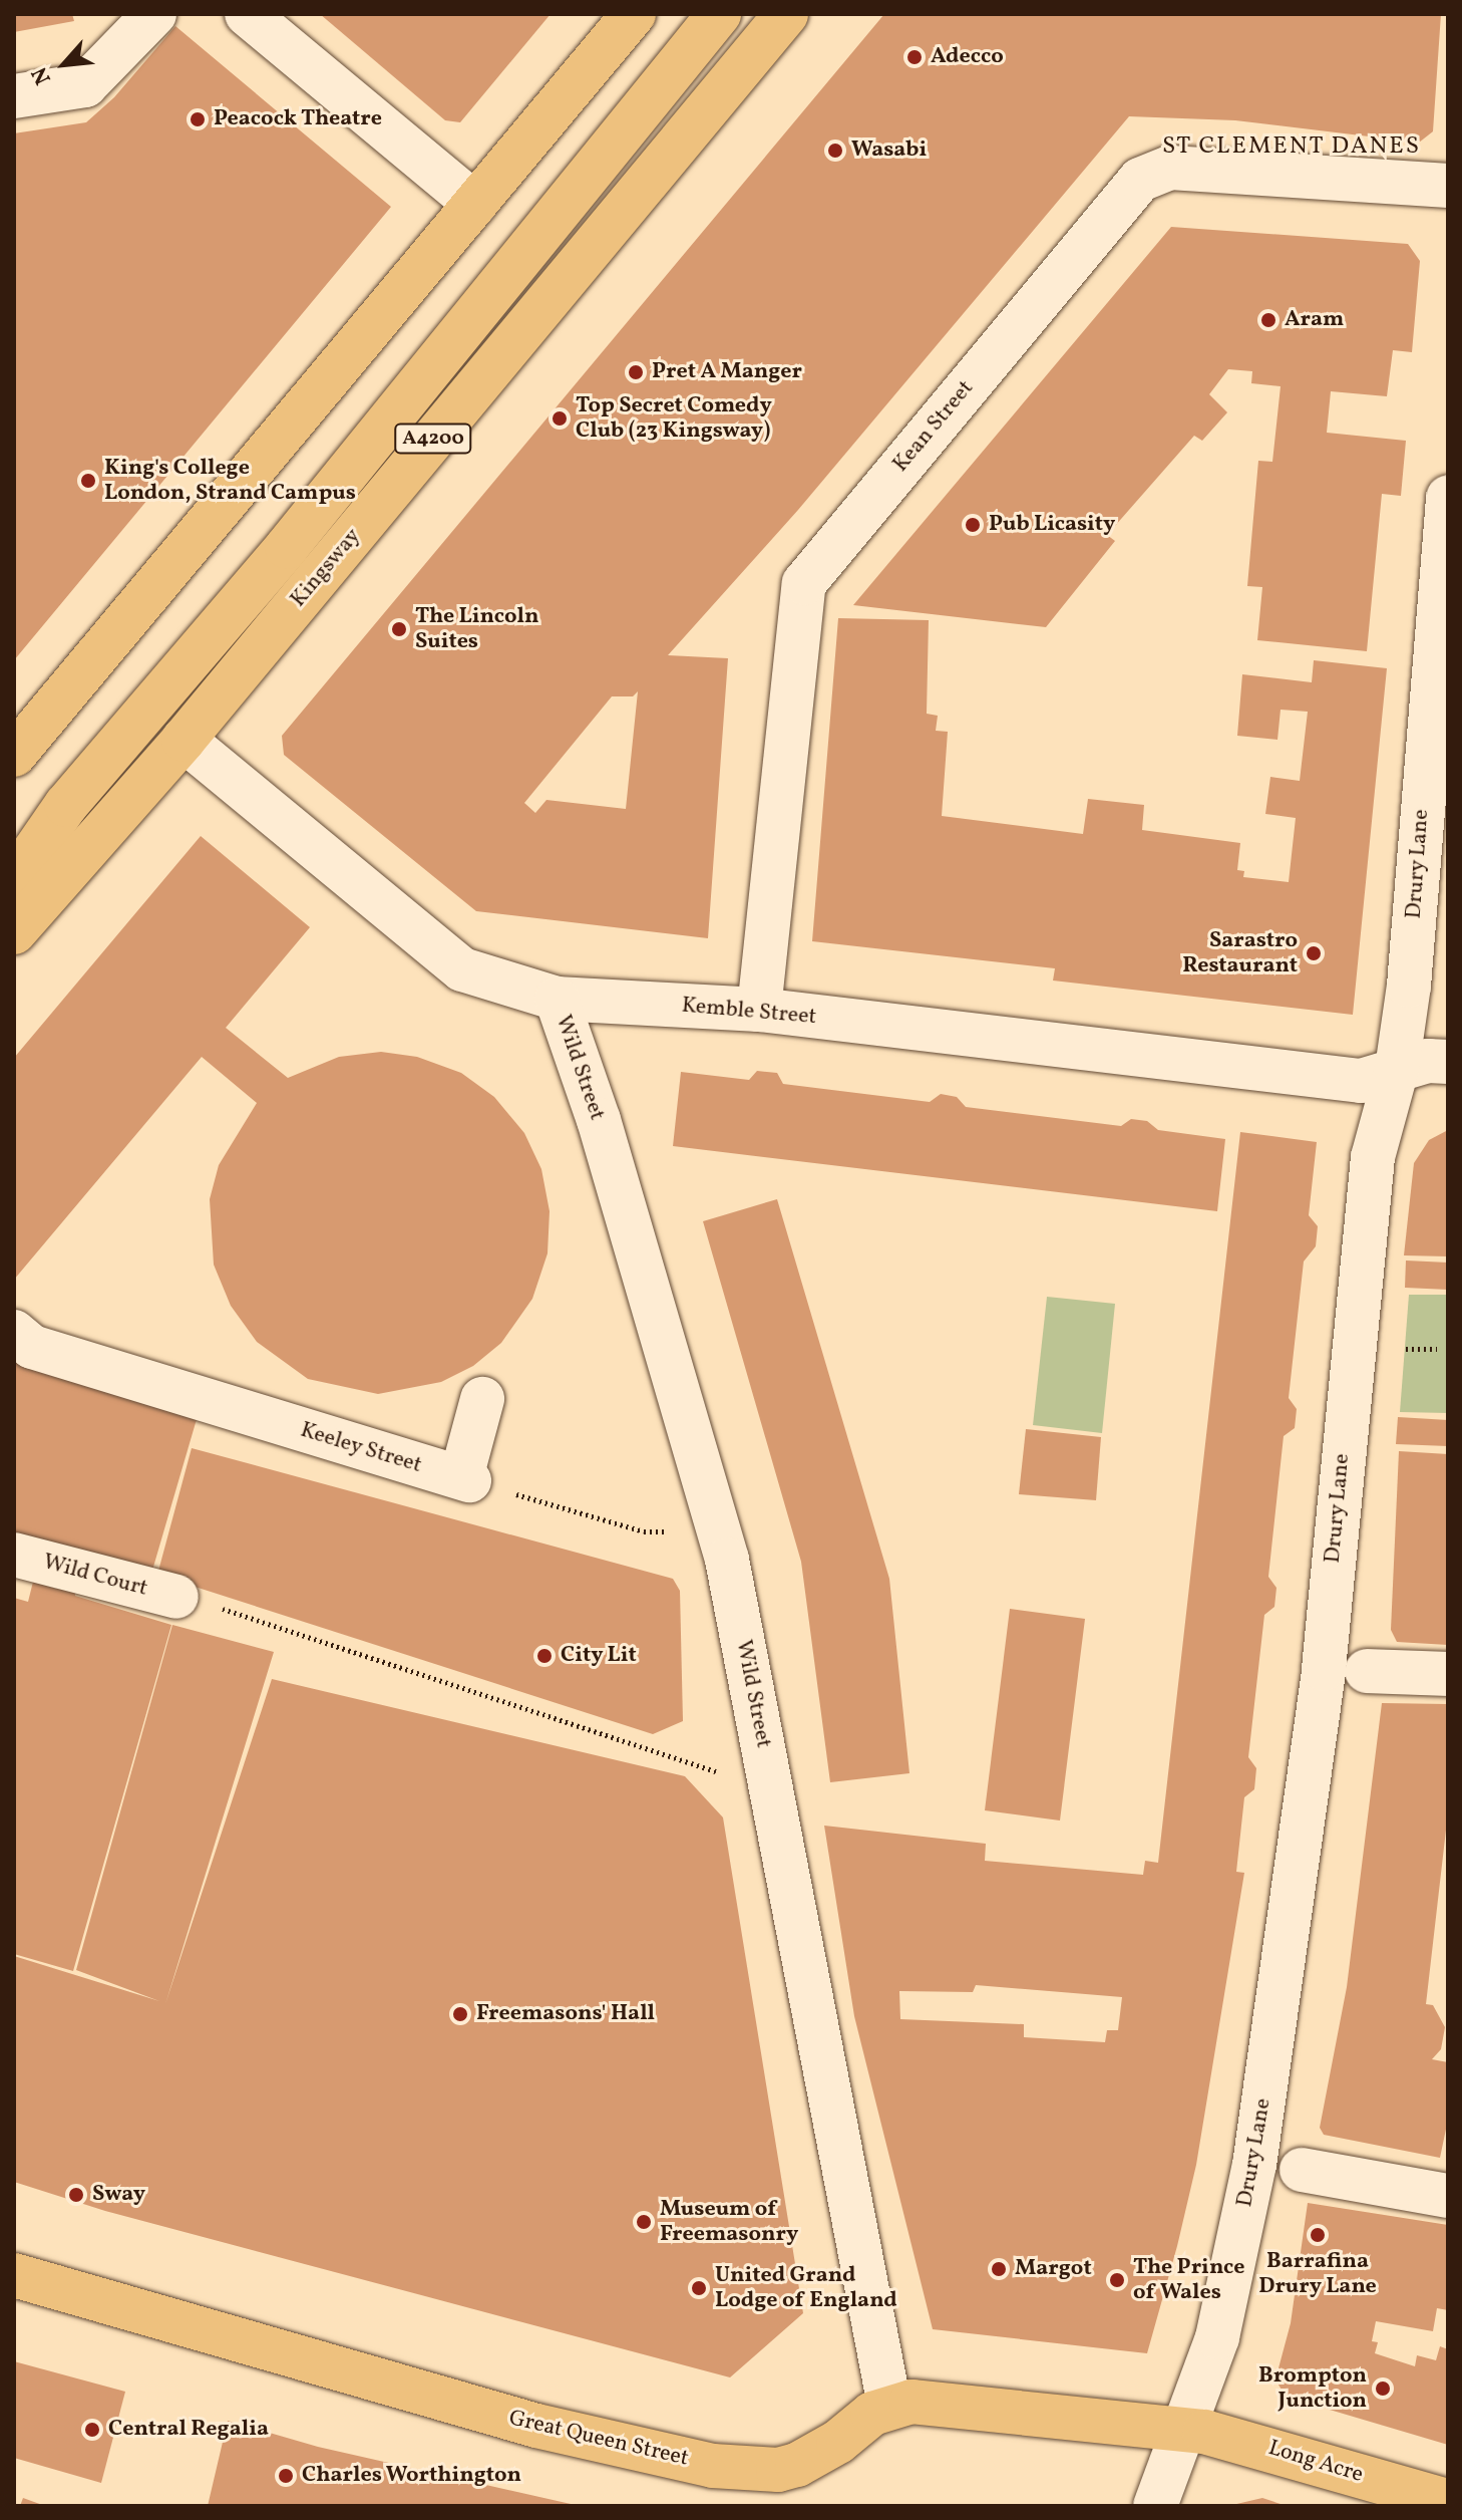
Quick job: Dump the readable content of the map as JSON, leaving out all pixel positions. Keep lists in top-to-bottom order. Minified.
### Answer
{"streets":{"main road":["A4200","Kingsway","Great Queen Street","Long Acre"],"street":["Kean Street","Drury Lane","Kemble Street","Wild Street","Keeley Street","Wild Court"]},"crossings":[["Kean Street","Kemble Street"],["Kingsway","Kemble Street"],["Drury Lane","Kemble Street"],["Drury Lane","Great Queen Street"],["Drury Lane","Long Acre"],["Kemble Street","Wild Street"],["Wild Street","Great Queen Street"],["Great Queen Street","Long Acre"]],"districts":["ST CLEMENT DANES"],"places":["Adecco","Peacock Theatre","Wasabi","Aram","Pret A Manger","Top Secret Comedy Club (23 Kingsway)","King's College London, Strand Campus","Pub Licasity","The Lincoln Suites","Sarastro Restaurant","City Lit","Freemasons' Hall","Sway","Museum of Freemasonry","Barrafina Drury Lane","Margot","The Prince of Wales","United Grand Lodge of England","Brompton Junction","Central Regalia","Charles Worthington"],"north":"bottom left"}
